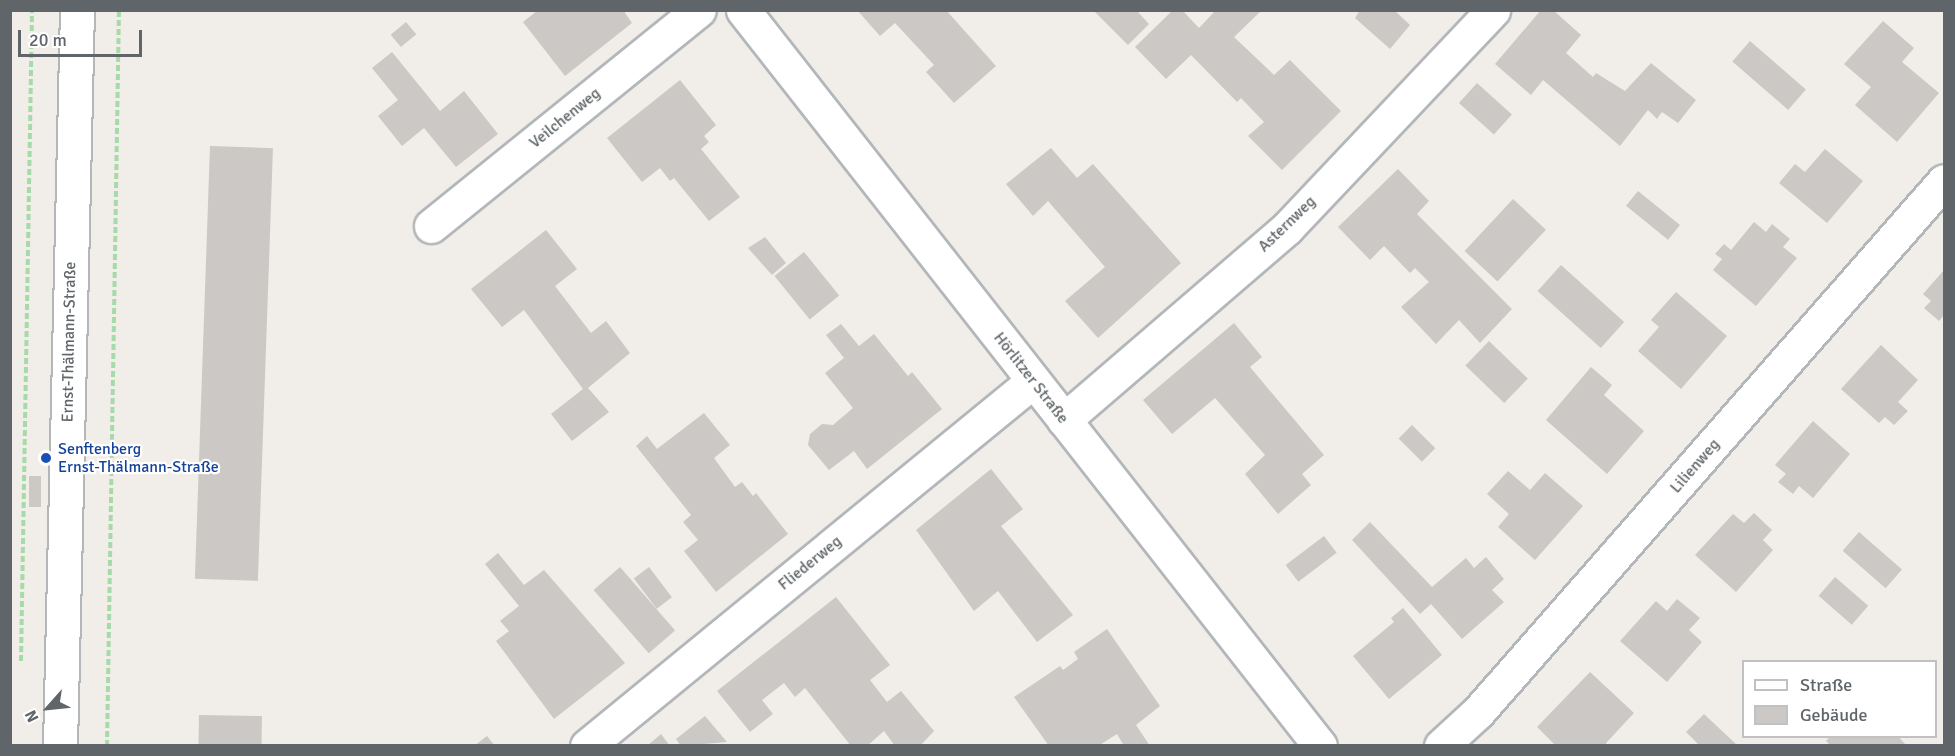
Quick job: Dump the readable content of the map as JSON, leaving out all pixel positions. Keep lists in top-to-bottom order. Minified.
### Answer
{"streets":{"street":["Veilchenweg","Asternweg","Ernst-Thälmann-Straße","Hörlitzer Straße","Lilienweg","Fliederweg"]},"crossings":[["Asternweg","Hörlitzer Straße"],["Hörlitzer Straße","Fliederweg"]],"places":["Senftenberg Ernst-Thälmann-Straße"],"legend":["Straße","Gebäude"],"scale_bar":"20 m","north":"bottom left"}
